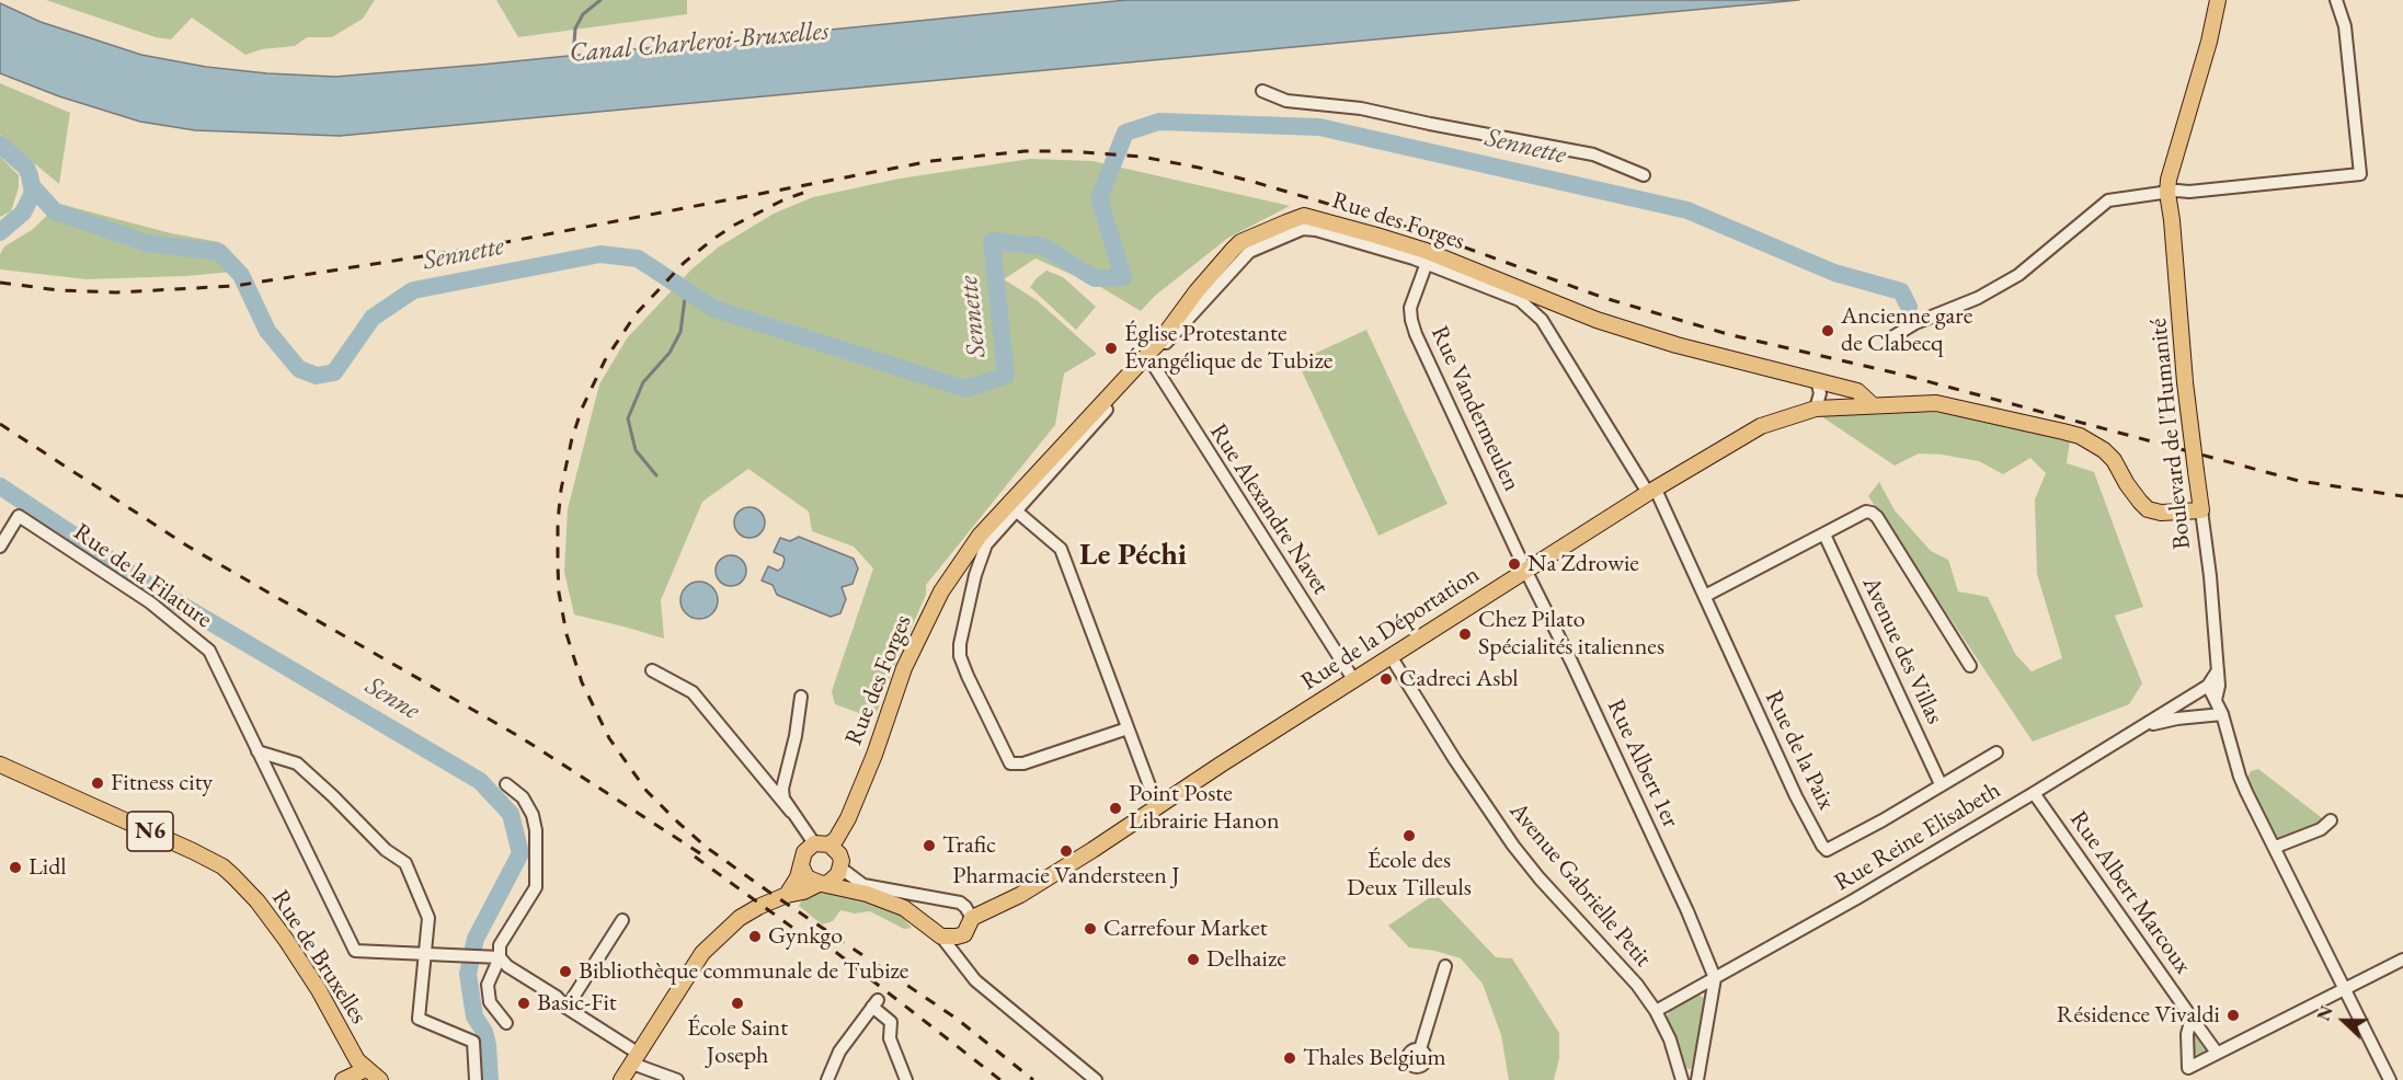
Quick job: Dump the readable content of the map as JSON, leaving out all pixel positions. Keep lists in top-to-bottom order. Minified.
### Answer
{"streets":{"main road":["Rue des Forges","Boulevard de l'Humanité","Rue de la Déportation","N6","Rue de Bruxelles"],"street":["Rue Vandermeulen","Rue Alexandre Navet","Rue de la Filature","Avenue des Villas","Rue de la Paix","Rue Albert 1er","Rue Reine Elisabeth","Avenue Gabrielle Petit","Rue Albert Marcoux"]},"crossings":[["Rue des Forges","Rue Vandermeulen"],["Rue des Forges","Rue Alexandre Navet"],["Rue des Forges","Rue de la Déportation"],["Rue des Forges","Rue de la Paix"],["Rue Vandermeulen","Rue de la Déportation"],["Rue Vandermeulen","Rue Albert 1er"],["Boulevard de l'Humanité","Rue de la Déportation"],["Rue Alexandre Navet","Rue de la Déportation"],["Rue de la Déportation","Rue de la Paix"],["Rue de la Déportation","Rue Albert 1er"],["Rue de la Déportation","Avenue Gabrielle Petit"],["Avenue des Villas","Rue de la Paix"],["Rue Albert 1er","Rue Reine Elisabeth"],["Rue Reine Elisabeth","Avenue Gabrielle Petit"],["Rue Reine Elisabeth","Rue Albert Marcoux"]],"districts":["Le Péchi"],"water":["Canal Charleroi-Bruxelles","Sennette","Senne"],"places":["Ancienne gare de Clabecq","Église Protestante Évangélique de Tubize","Na Zdrowie","Chez Pilato Spécialités italiennes","Cadreci Asbl","Fitness city","Point Poste Librairie Hanon","École des Deux Tilleuls","Trafic","Pharmacie Vandersteen J","Lidl","Carrefour Market","Gynkgo","Delhaize","Bibliothèque communale de Tubize","Basic-Fit","École Saint Joseph","Résidence Vivaldi","Thales Belgium"],"north":"left"}
